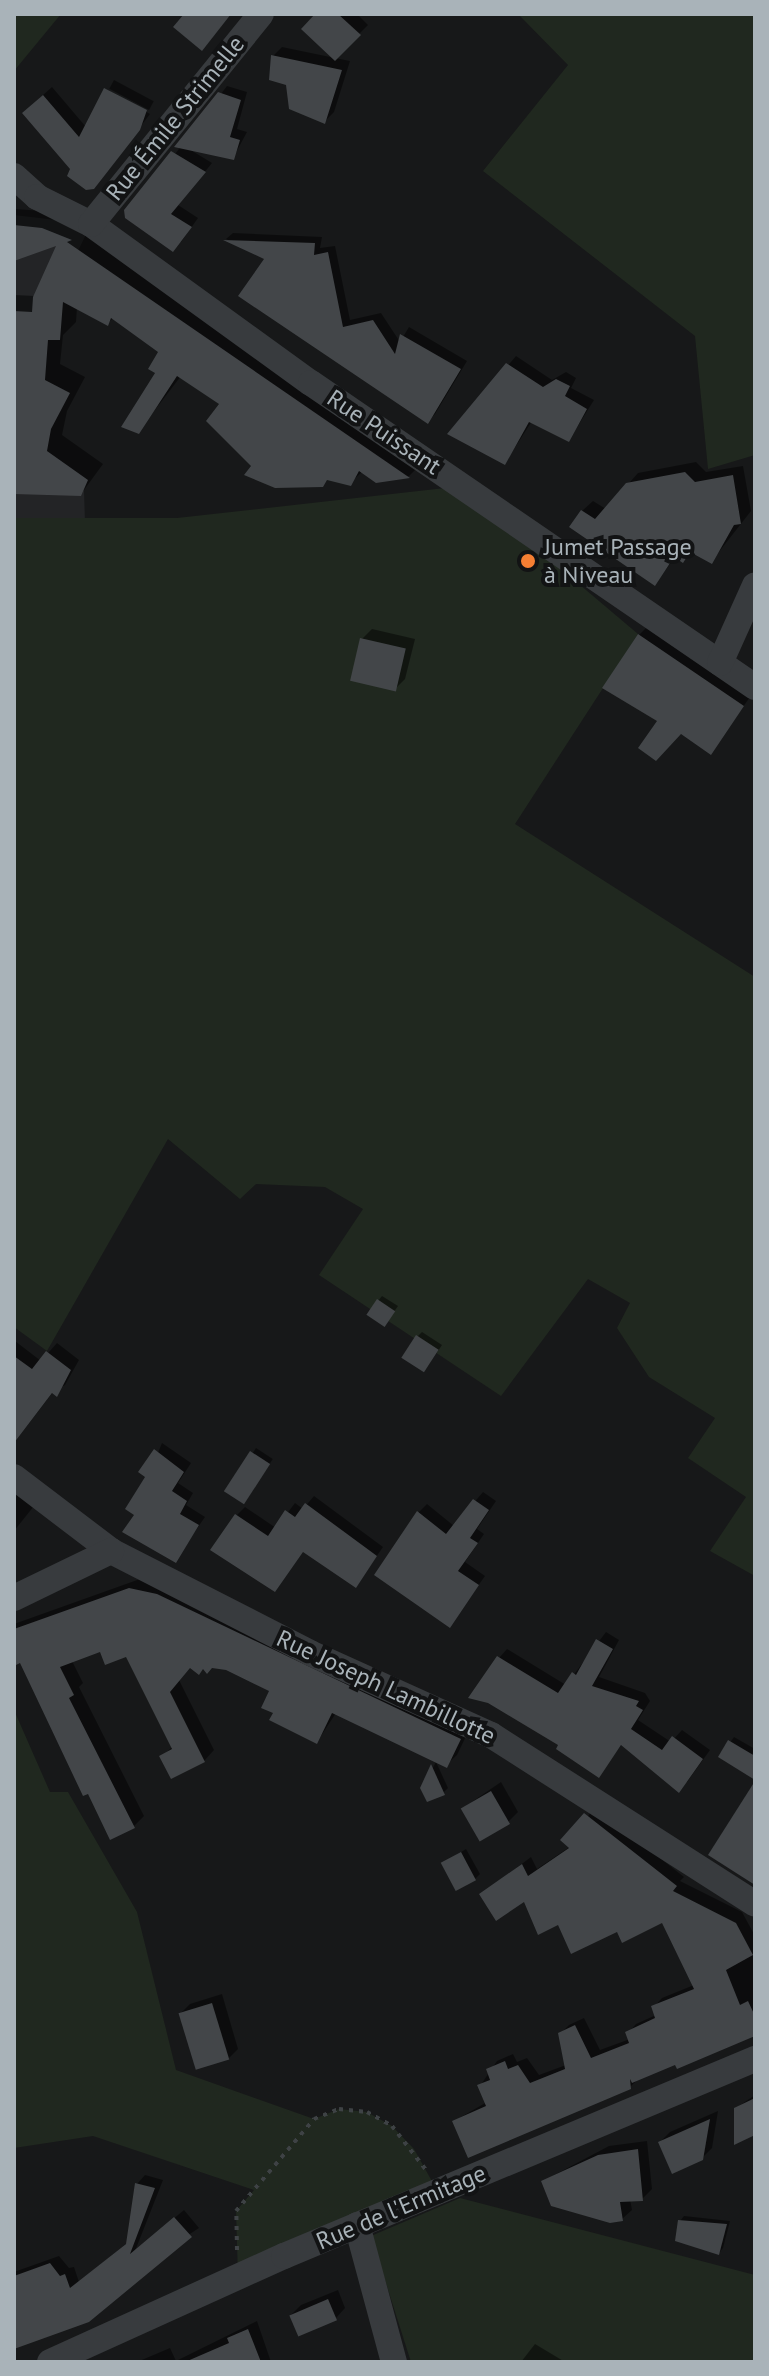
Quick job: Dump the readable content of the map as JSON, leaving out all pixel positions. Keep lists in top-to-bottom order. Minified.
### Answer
{"streets":{"street":["Rue Émile Strimelle","Rue Puissant","Rue Joseph Lambillotte","Rue de l'Ermitage"]},"crossings":[["Rue Émile Strimelle","Rue Puissant"]],"places":["Jumet Passage à Niveau"]}
